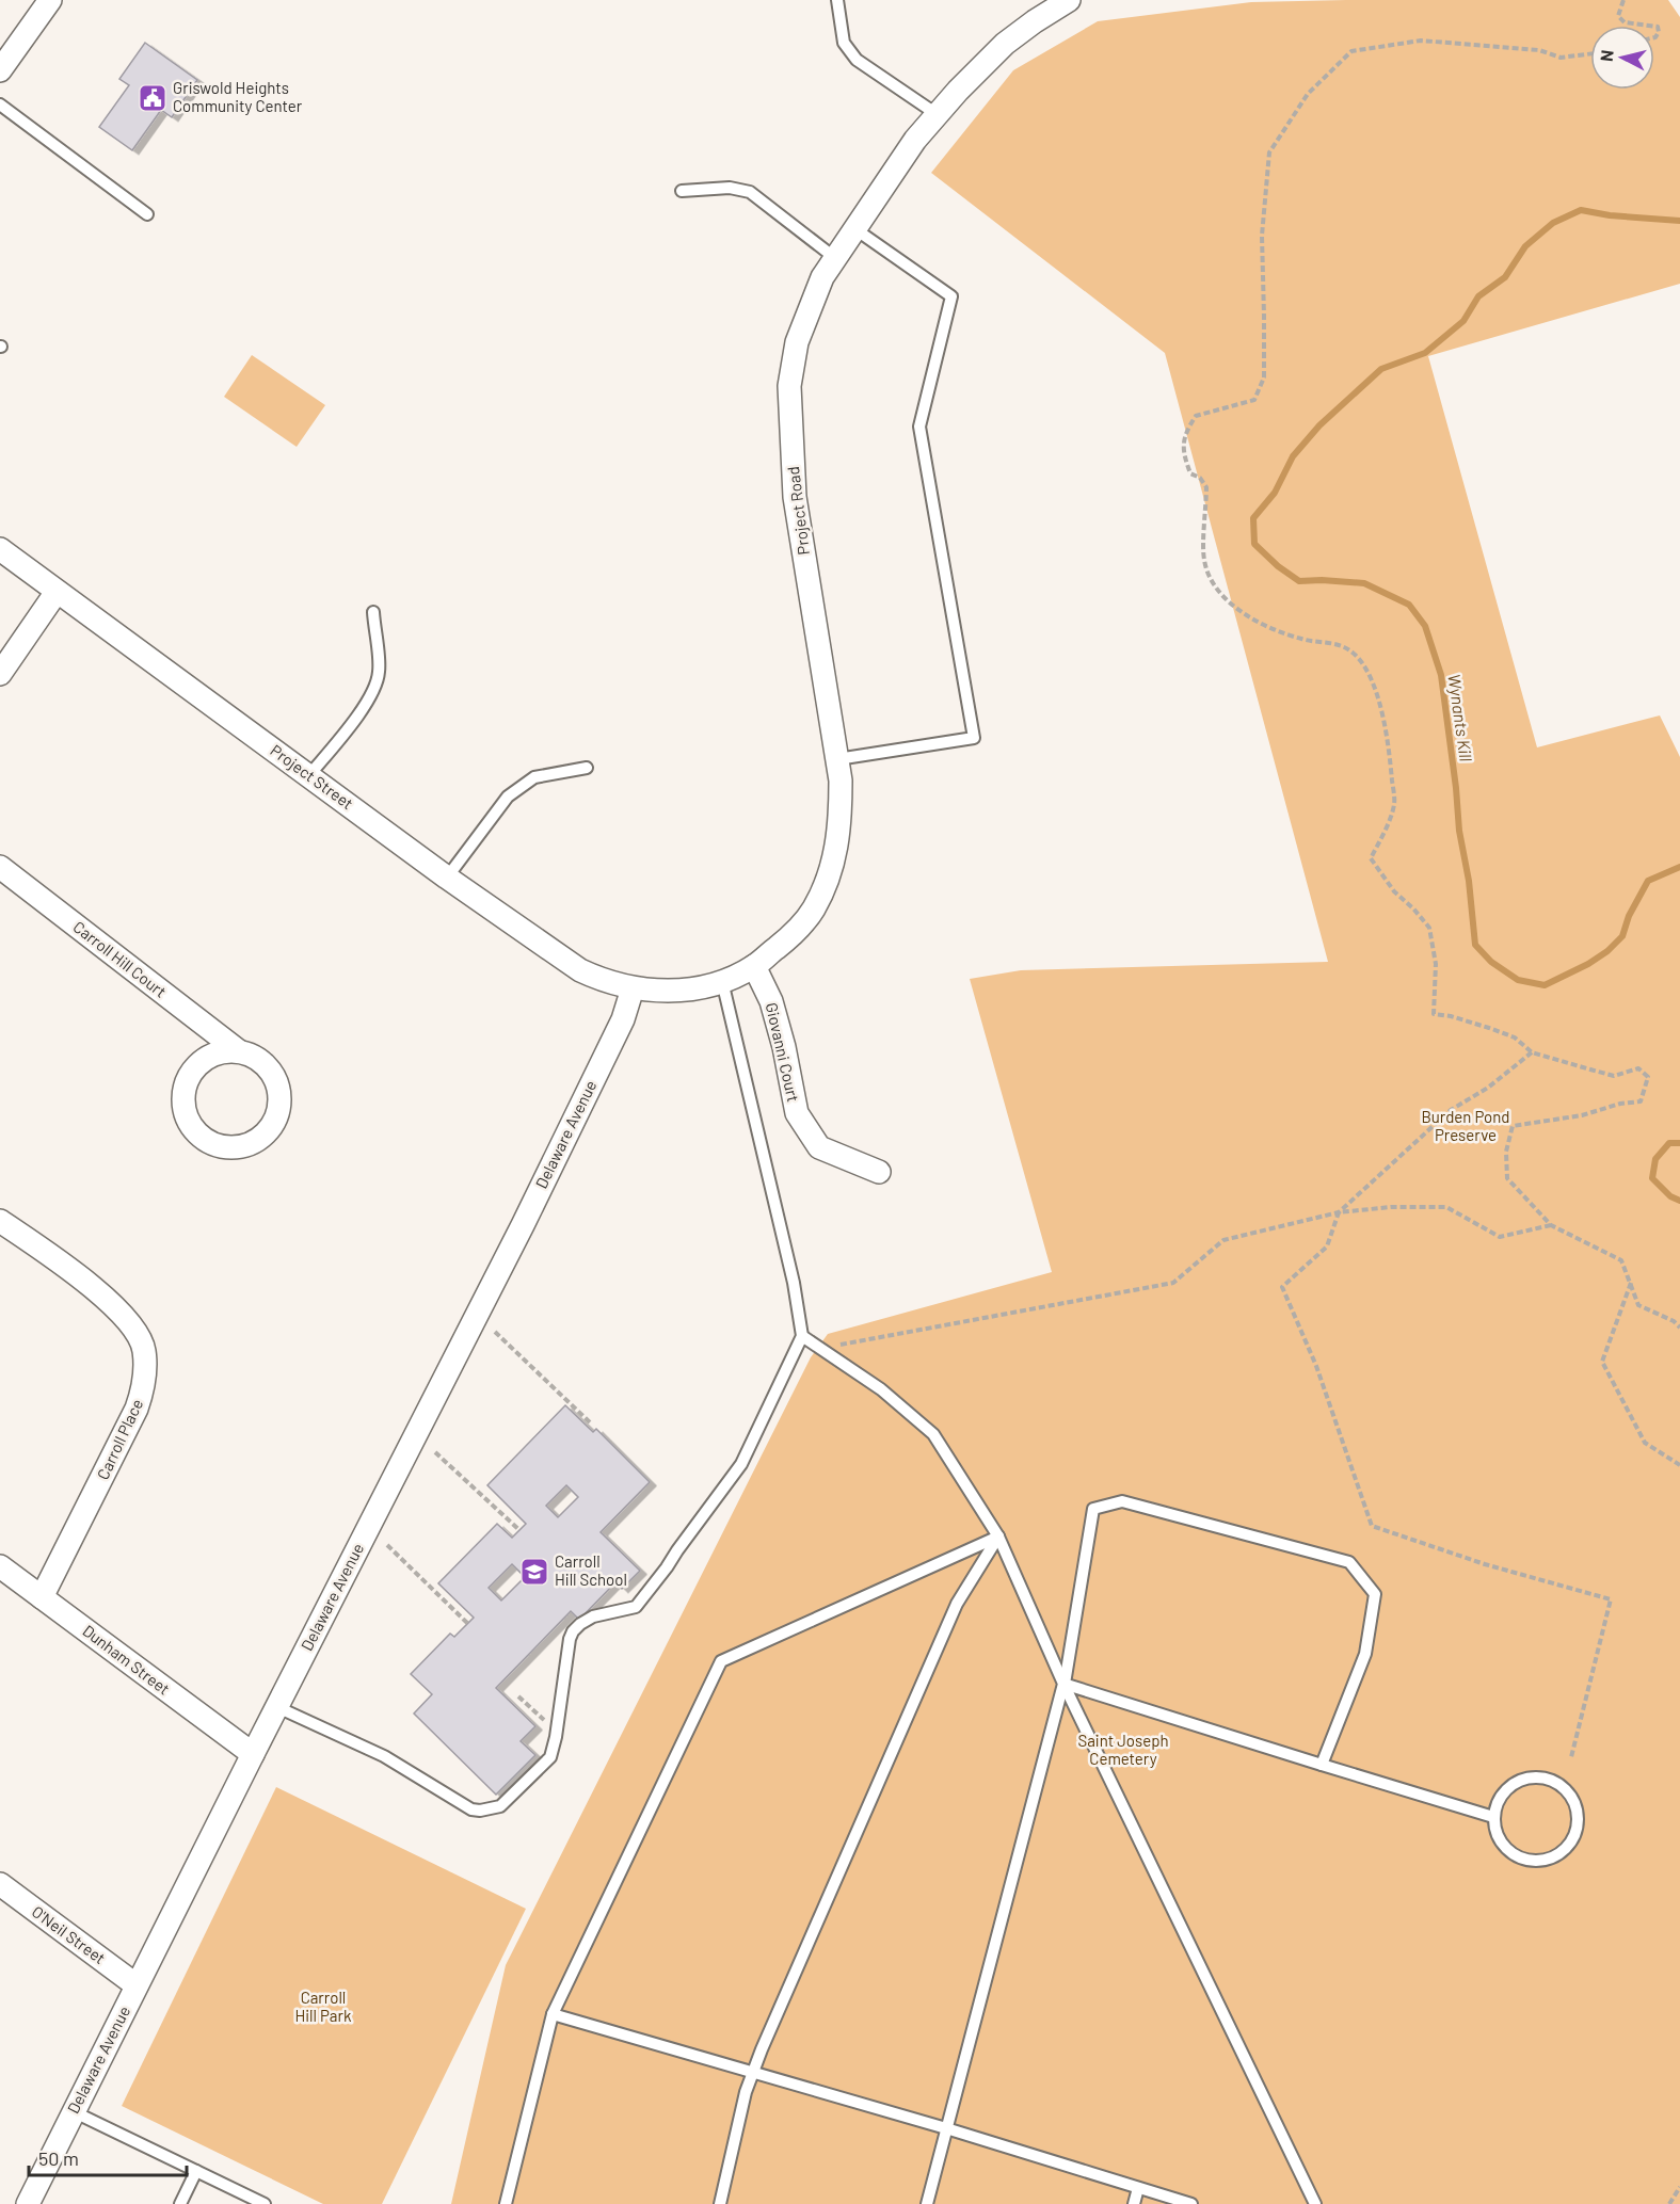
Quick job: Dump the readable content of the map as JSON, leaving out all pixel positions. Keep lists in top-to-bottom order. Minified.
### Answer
{"streets":{"street":["Project Road","Project Street","Carroll Hill Court","Giovanni Court","Delaware Avenue","Carroll Place","Dunham Street","O'Neil Street"]},"crossings":[["Project Road","Project Street"],["Project Road","Giovanni Court"],["Project Road","Delaware Avenue"],["Project Street","Delaware Avenue"],["Delaware Avenue","Dunham Street"],["Delaware Avenue","O'Neil Street"],["Carroll Place","Dunham Street"]],"water":["Wynants Kill"],"parks":["Burden Pond Preserve","Saint Joseph Cemetery","Carroll Hill Park"],"places":{"public building":["Griswold Heights Community Center"],"school or university":["Carroll Hill School"]},"scale_bar":"50 m","north":"left"}
